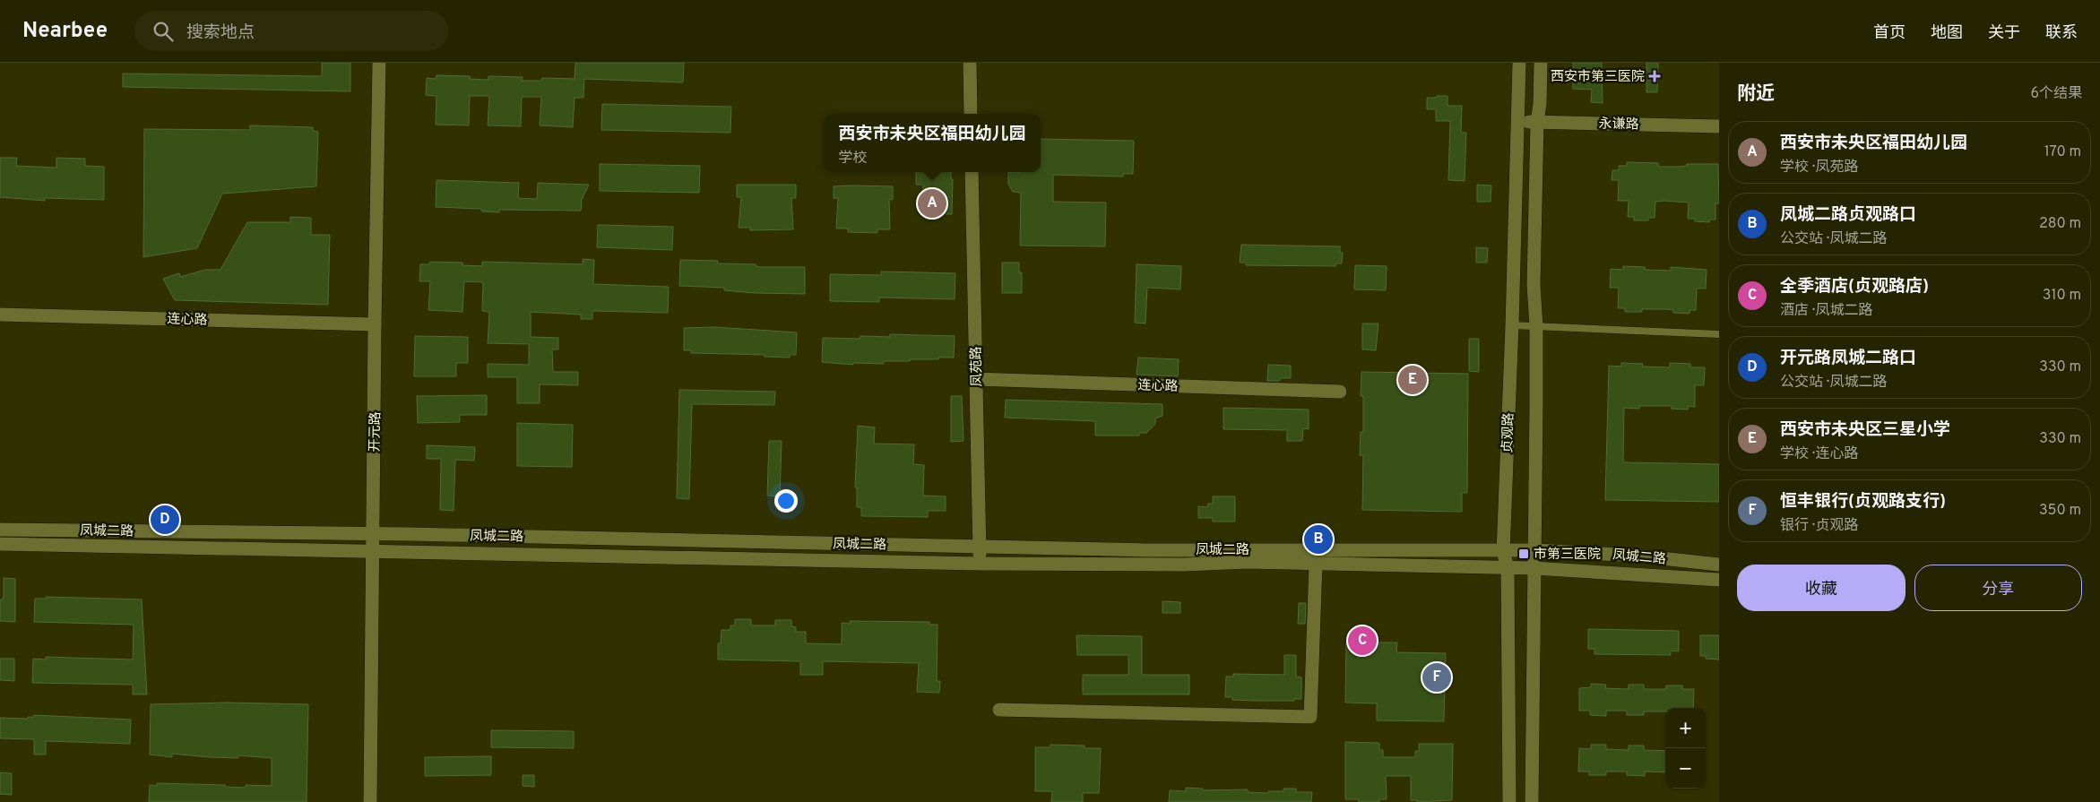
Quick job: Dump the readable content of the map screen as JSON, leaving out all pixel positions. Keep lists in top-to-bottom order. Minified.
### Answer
{"streets":{"main road":["永谦路","连心路","凤苑路","开元路","贞观路","凤城二路"]},"crossings":[["永谦路","贞观路"],["连心路","凤苑路"],["连心路","开元路"],["凤苑路","凤城二路"],["开元路","凤城二路"],["贞观路","凤城二路"]],"places":{"health":["西安市第三医院"],"transit":["市第三医院"]},"page":{"header":"Nearbee","search":"搜索地点","nav":["首页","地图","关于","联系"],"heading":["附近","6个结果"],"popup":["西安市未央区福田幼儿园","学校"],"list":[{"mark":"A","name":"西安市未央区福田幼儿园","note":"学校 · 凤苑路","value":"170 m"},{"mark":"B","name":"凤城二路贞观路口","note":"公交站 · 凤城二路","value":"280 m"},{"mark":"C","name":"全季酒店(贞观路店)","note":"酒店 · 凤城二路","value":"310 m"},{"mark":"D","name":"开元路凤城二路口","note":"公交站 · 凤城二路","value":"330 m"},{"mark":"E","name":"西安市未央区三星小学","note":"学校 · 连心路","value":"330 m"},{"mark":"F","name":"恒丰银行(贞观路支行)","note":"银行 · 贞观路","value":"350 m"}],"pins":["A","E","D","B","C","F"],"buttons":["收藏","分享"],"map_buttons":["+","−"]}}
